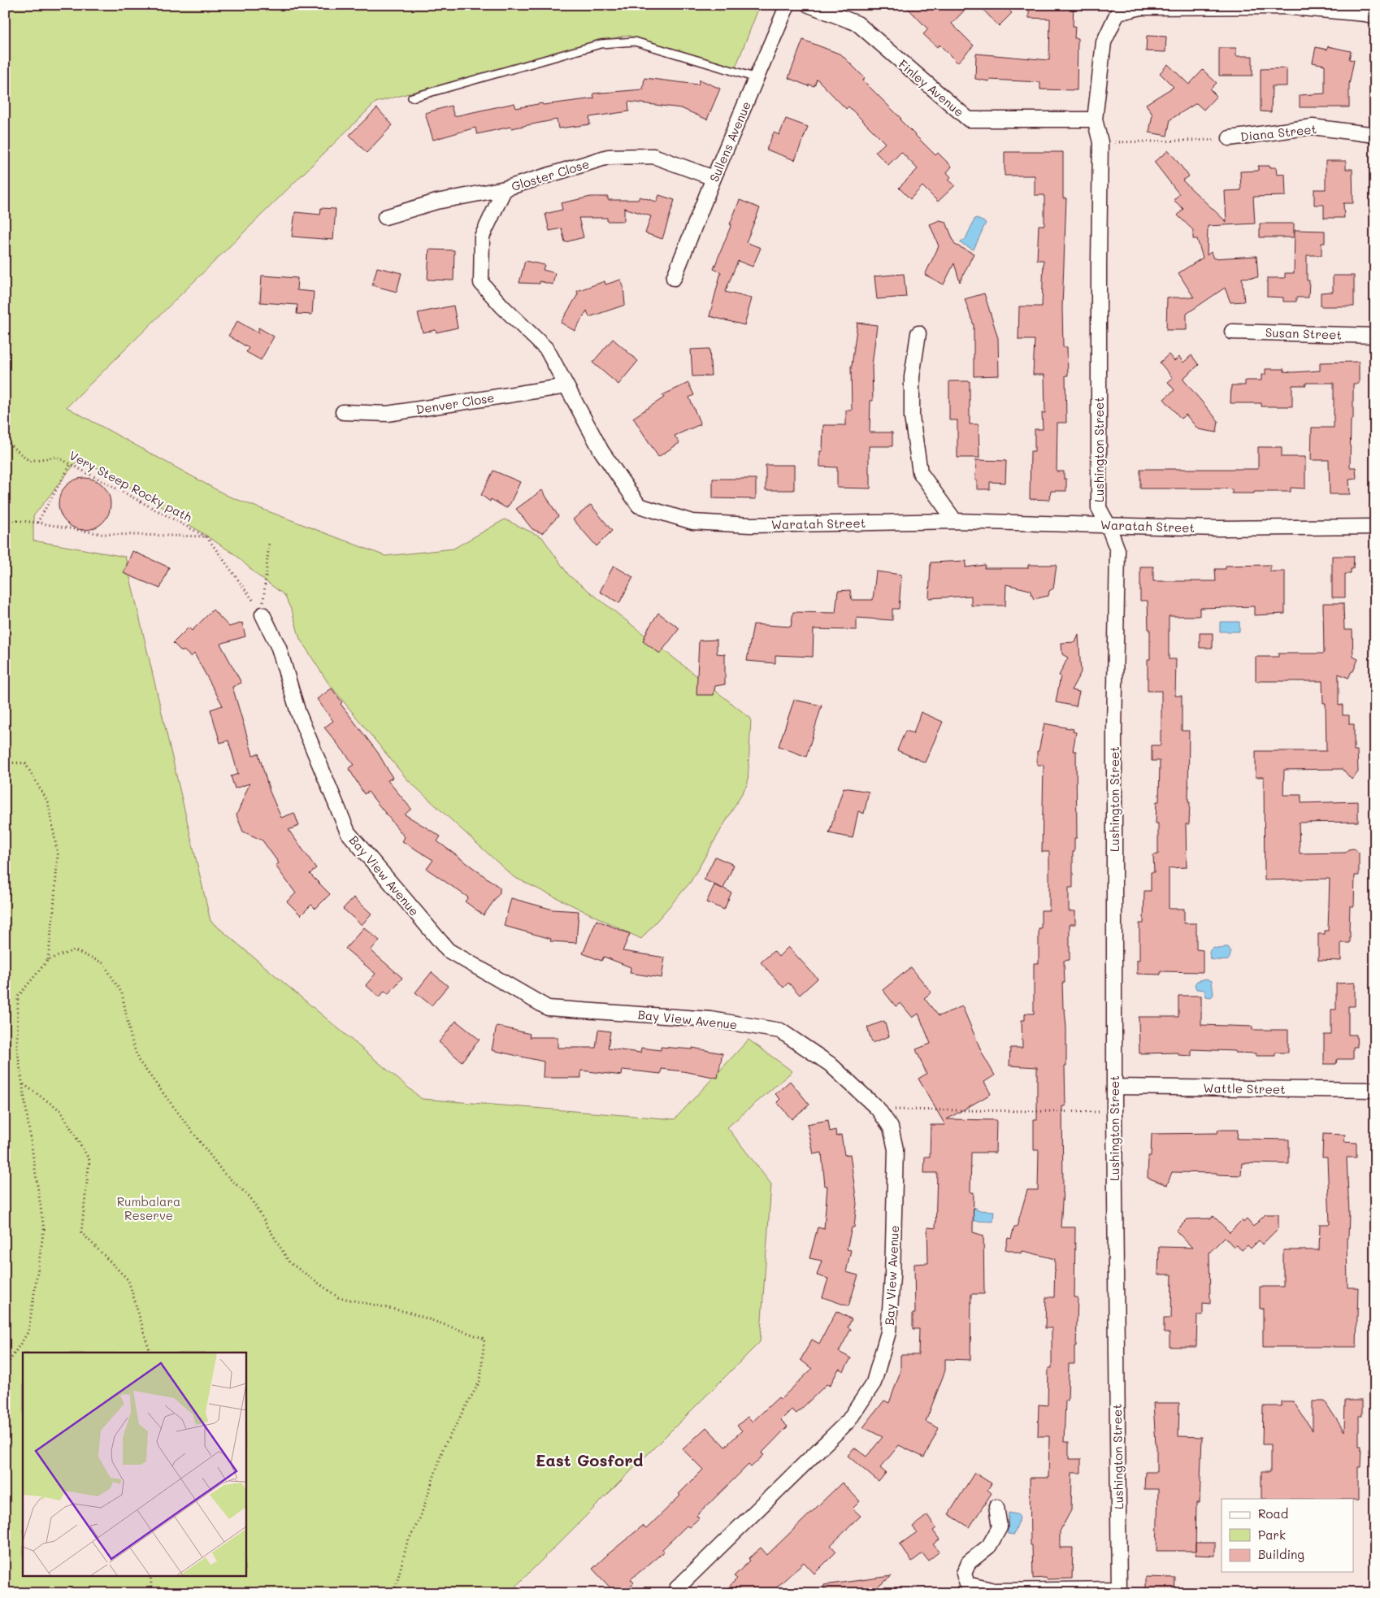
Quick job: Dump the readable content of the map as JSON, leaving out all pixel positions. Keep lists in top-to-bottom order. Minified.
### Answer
{"streets":{"street":["Finley Avenue","Diana Street","Sullens Avenue","Gloster Close","Susan Street","Denver Close","Lushington Street","Waratah Street","Bay View Avenue","Wattle Street"],"path":["Very Steep Rocky path"]},"crossings":[["Finley Avenue","Lushington Street"],["Sullens Avenue","Gloster Close"],["Gloster Close","Waratah Street"],["Denver Close","Waratah Street"],["Lushington Street","Waratah Street"],["Lushington Street","Wattle Street"]],"districts":["East Gosford"],"parks":["Rumbalara Reserve"],"legend":["Road","Park","Building"]}
